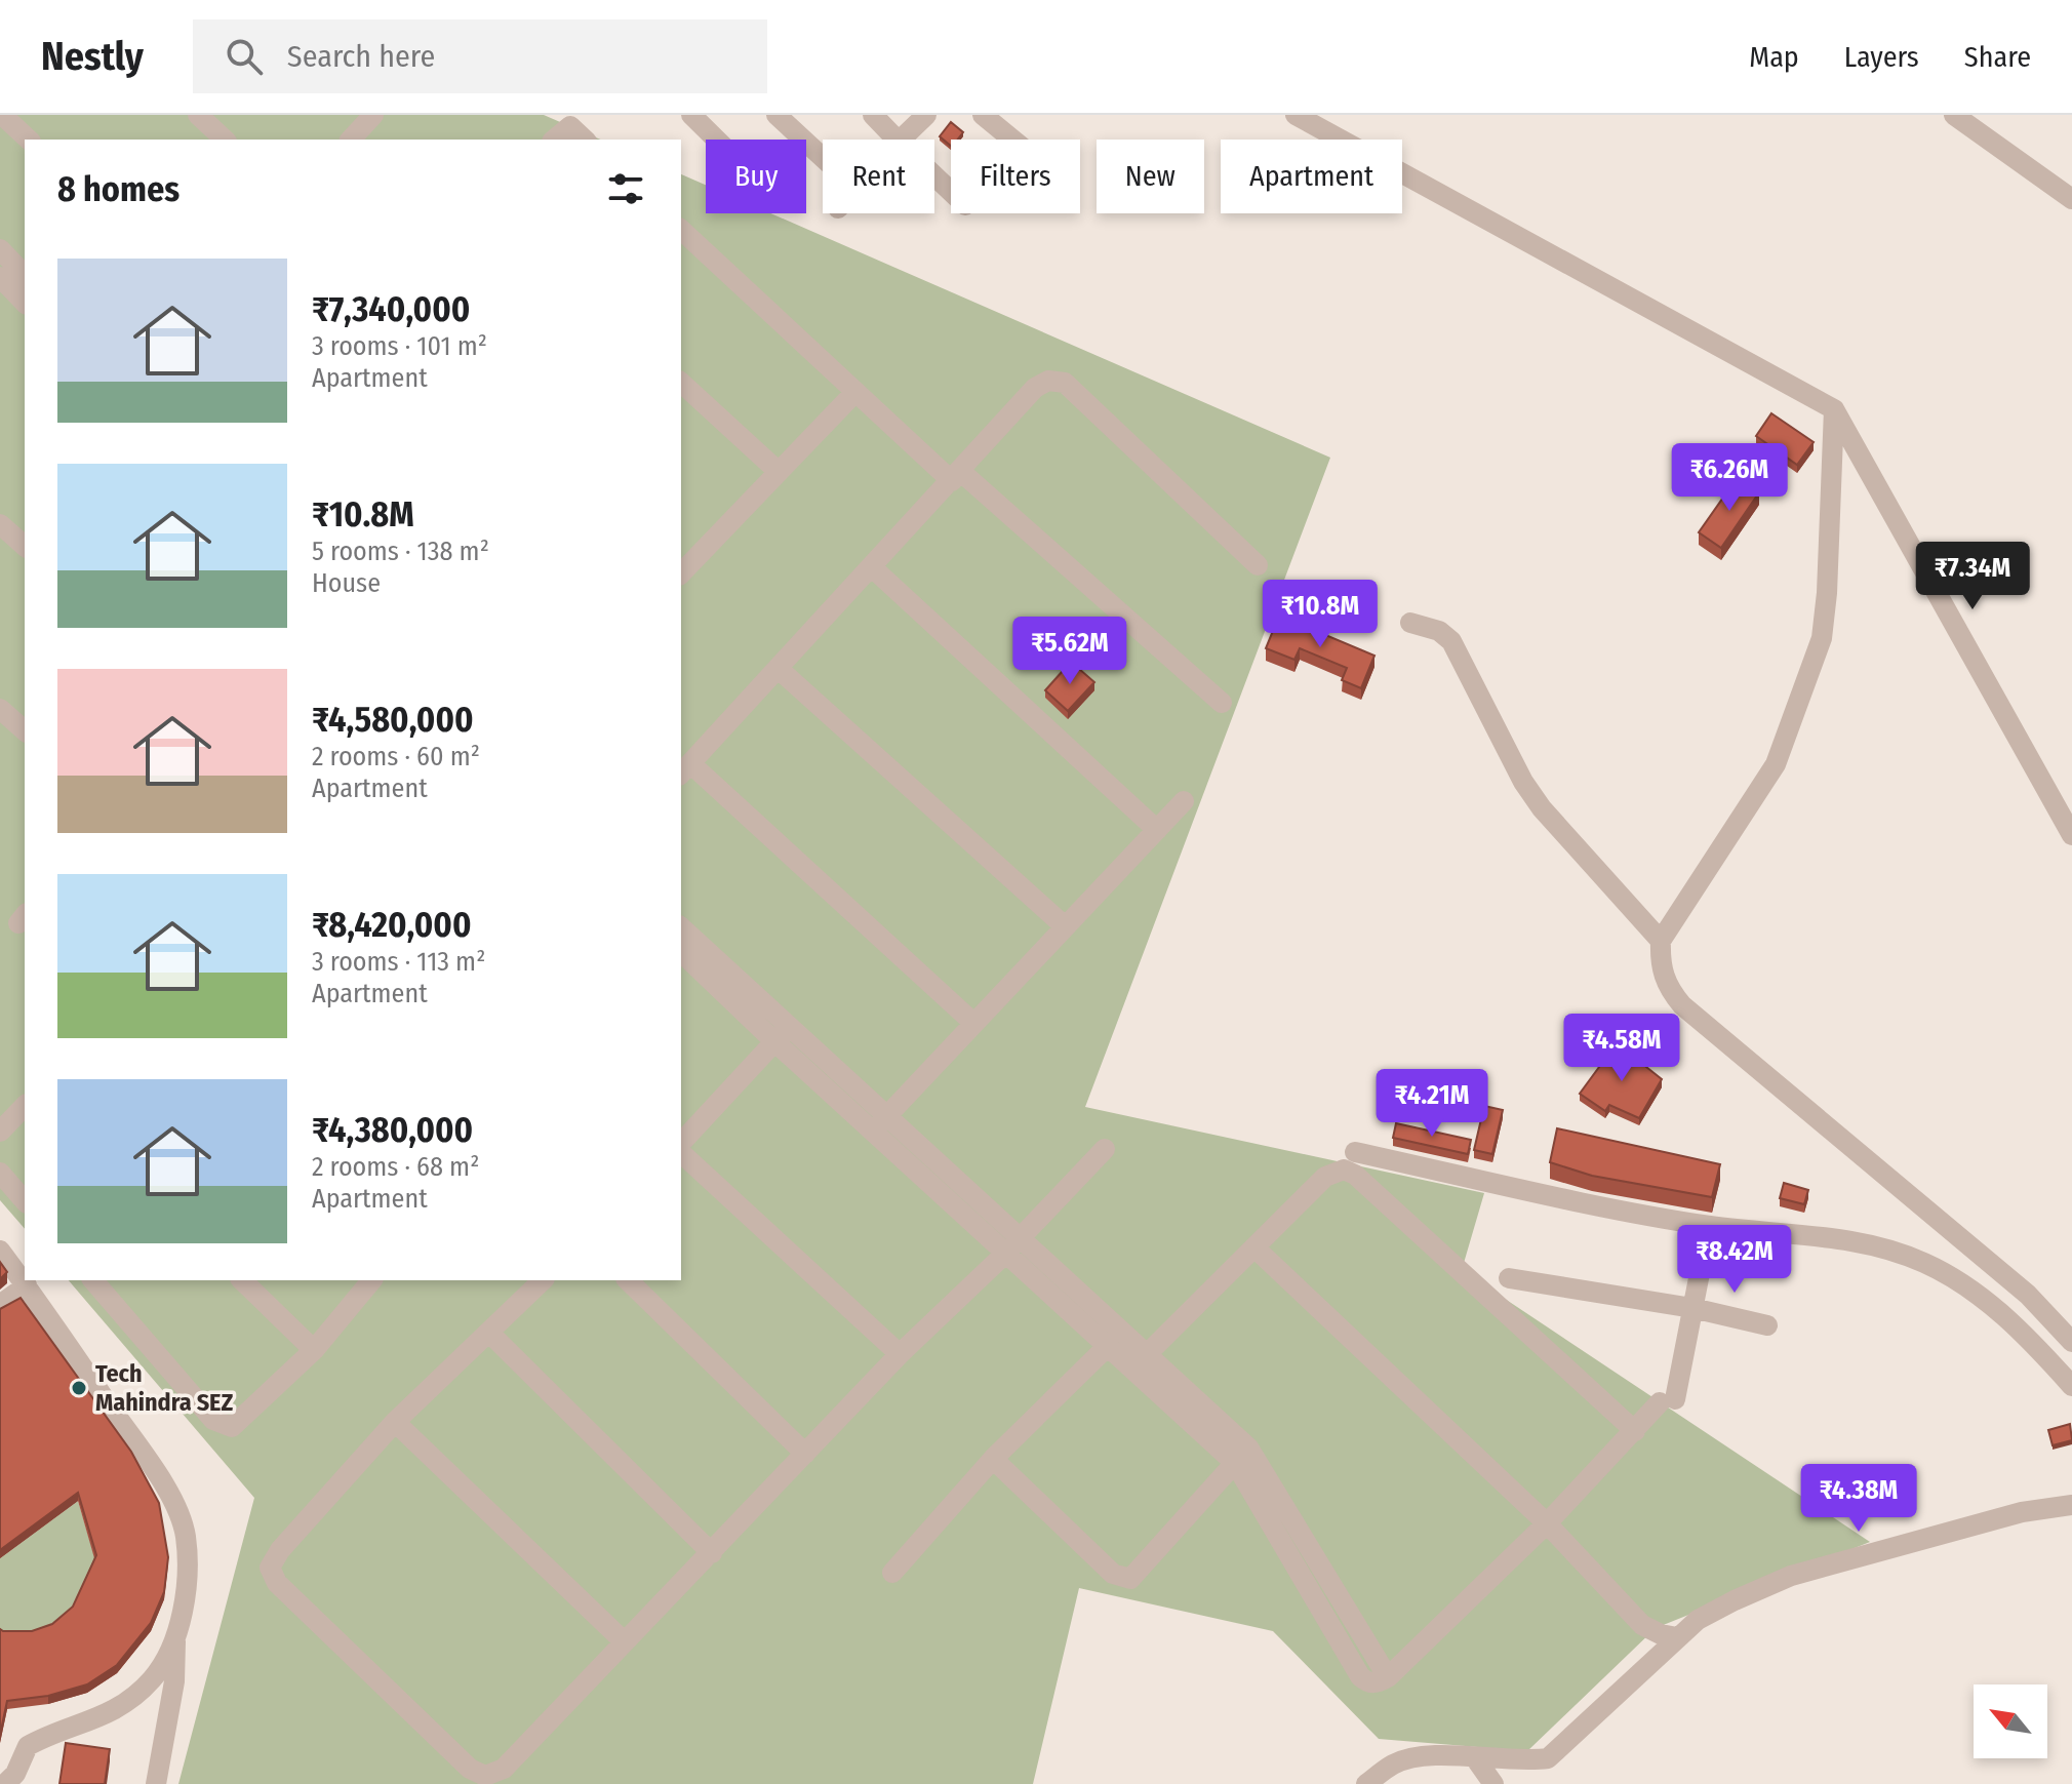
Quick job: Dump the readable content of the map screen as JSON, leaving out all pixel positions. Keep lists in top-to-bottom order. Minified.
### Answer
{"places":["Tech Mahindra SEZ"],"north":"top left","page":{"header":"Nestly","search":"Search here","nav":["Map","Layers","Share"],"chip":["Buy","Rent","Filters","New","Apartment"],"heading":"8 homes","list":[{"name":"₹7,340,000","note":"3 rooms · 101 m² · Apartment"},{"name":"₹10.8M","note":"5 rooms · 138 m² · House"},{"name":"₹4,580,000","note":"2 rooms · 60 m² · Apartment"},{"name":"₹8,420,000","note":"3 rooms · 113 m² · Apartment"},{"name":"₹4,380,000","note":"2 rooms · 68 m² · Apartment"}],"price":["₹6.26M","₹7.34M","₹10.8M","₹5.62M","₹4.58M","₹4.21M","₹8.42M","₹4.38M"]}}
